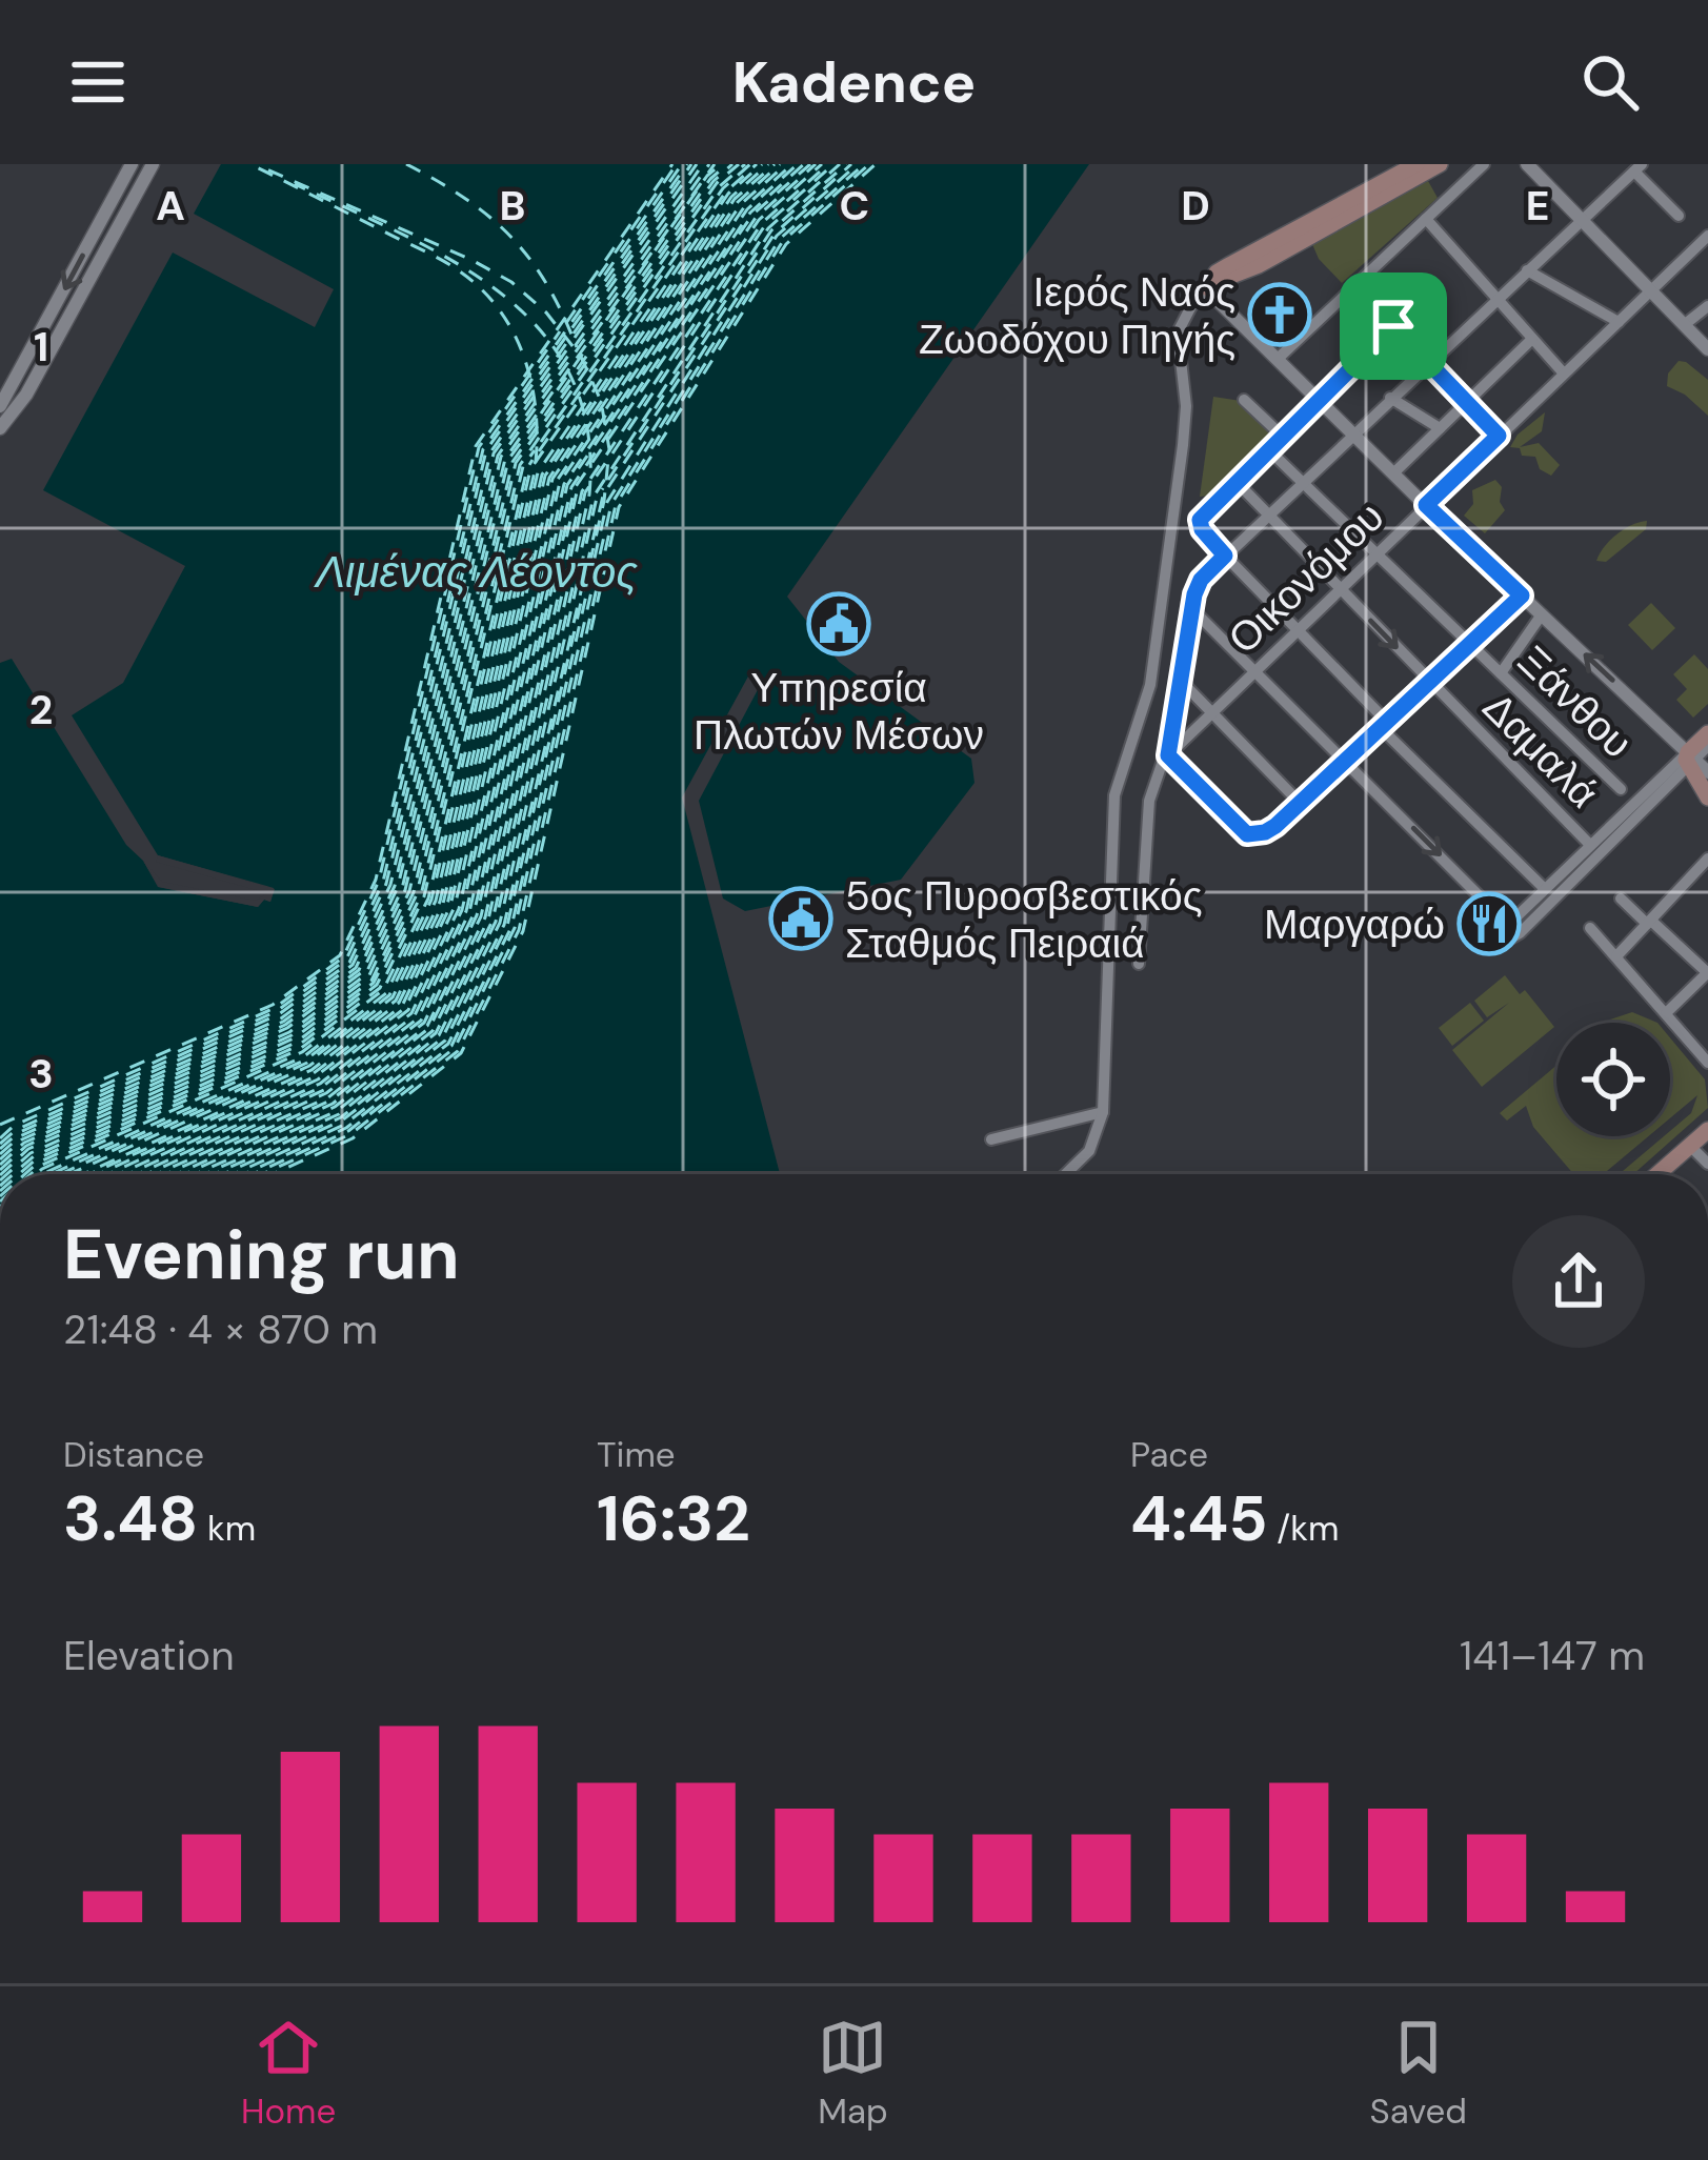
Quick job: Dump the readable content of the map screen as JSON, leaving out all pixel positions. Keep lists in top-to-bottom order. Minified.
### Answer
{"streets":{"street":["Οικονόμου","Ξάνθου","Δαμαλά"]},"crossings":[["Οικονόμου","Ξάνθου"],["Οικονόμου","Δαμαλά"]],"water":["Λιμένας Λέοντος"],"places":{"church":["Ιερός Ναός Ζωοδόχου Πηγής"],"public building":["Υπηρεσία Πλωτών Μέσων","5ος Πυροσβεστικός Σταθμός Πειραιά"],"restaurant":["Μαργαρώ"]},"page":{"header":"Kadence","heading":["Evening run","21:48 · 4 × 870 m"],"stats":[["Distance","3.48 km"],["Time","16:32"],["Pace","4:45 /km"]],"chart":["Elevation","141–147 m"],"tabs":["Home","Map","Saved"]},"grid":{"columns":["A","B","C","D","E"],"rows":["1","2","3"]}}
